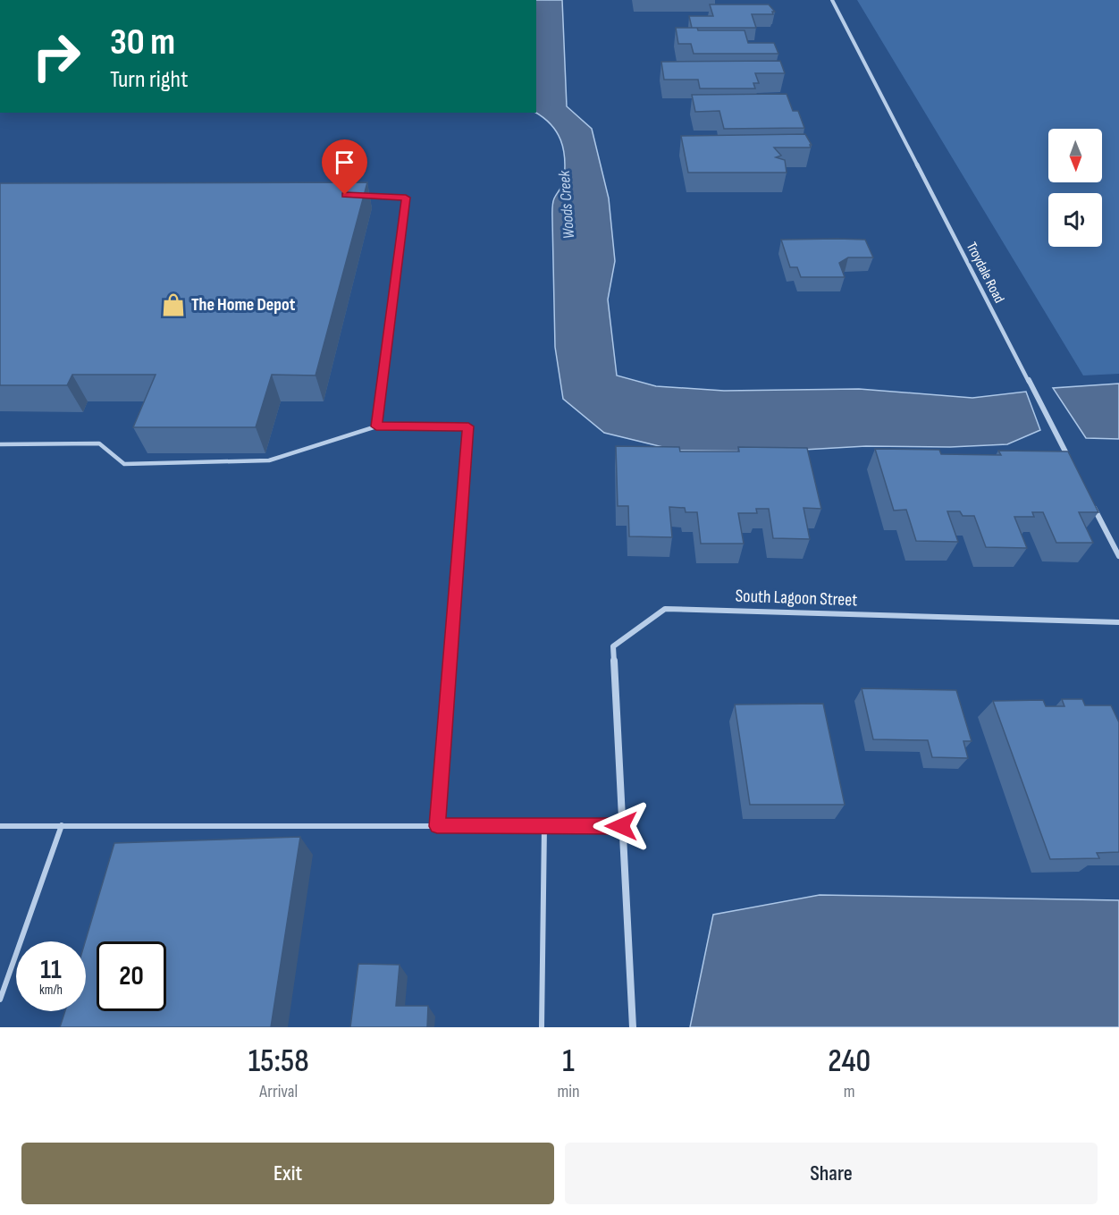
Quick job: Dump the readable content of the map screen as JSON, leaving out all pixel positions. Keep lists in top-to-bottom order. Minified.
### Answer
{"streets":{"street":["Troydale Road","South Lagoon Street"]},"water":["Woods Creek"],"places":{"shop":["The Home Depot"]},"north":"bottom","page":{"turn":["30 m","Turn right"],"speed":"11 km/h","limit":"20","eta":["15:58","Arrival","1","min","240","m"],"buttons":["Exit","Share"]}}
